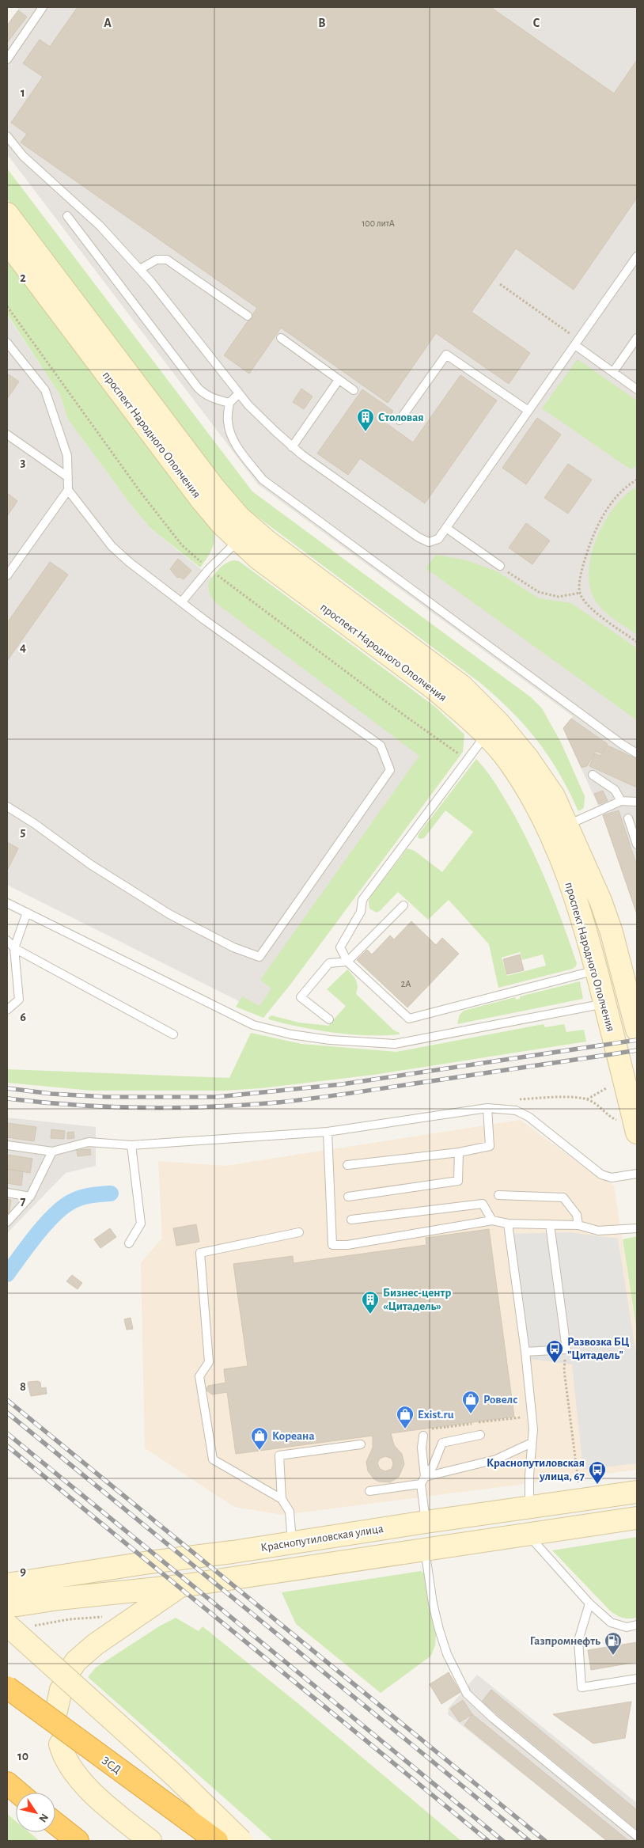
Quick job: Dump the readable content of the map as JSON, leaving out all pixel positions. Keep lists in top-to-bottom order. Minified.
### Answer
{"streets":{"highway":["ЗСД"],"main road":["проспект Народного Ополчения","Краснопутиловская улица"]},"places":{"building":["Столовая","Бизнес-центр «Цитадель»"],"bus stop":["Развозка БЦ \"Цитадель\"","Краснопутиловская улица, 67"],"shop":["Ровелс","Exist.ru","Кореана"],"fuel station":["Газпромнефть"]},"house_numbers":["100 литА","2А"],"north":"bottom right","grid":{"columns":["A","B","C"],"rows":["1","2","3","4","5","6","7","8","9","10"]}}
